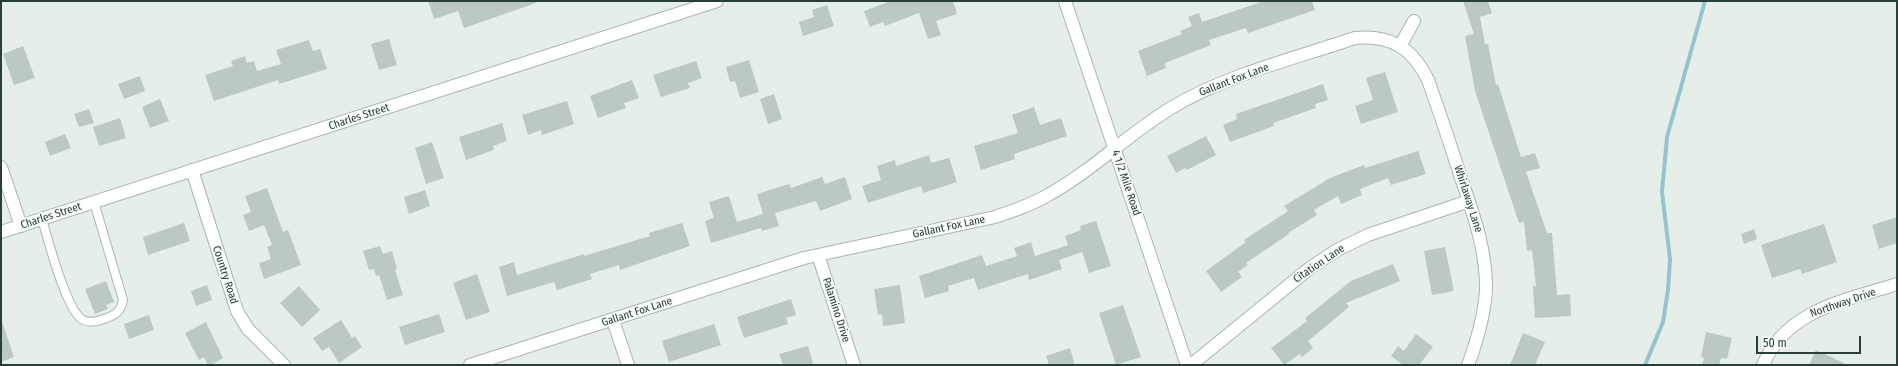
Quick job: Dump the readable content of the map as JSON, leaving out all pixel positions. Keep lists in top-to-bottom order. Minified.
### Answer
{"streets":{"street":["Gallant Fox Lane","Charles Street","4 1/2 Mile Road","Whirlaway Lane","Citation Lane","Country Road","Northway Drive","Palamino Drive"]},"crossings":[["Gallant Fox Lane","4 1/2 Mile Road"],["Gallant Fox Lane","Whirlaway Lane"],["Gallant Fox Lane","Palamino Drive"],["Charles Street","Country Road"],["Whirlaway Lane","Citation Lane"]],"scale_bar":"50 m"}
